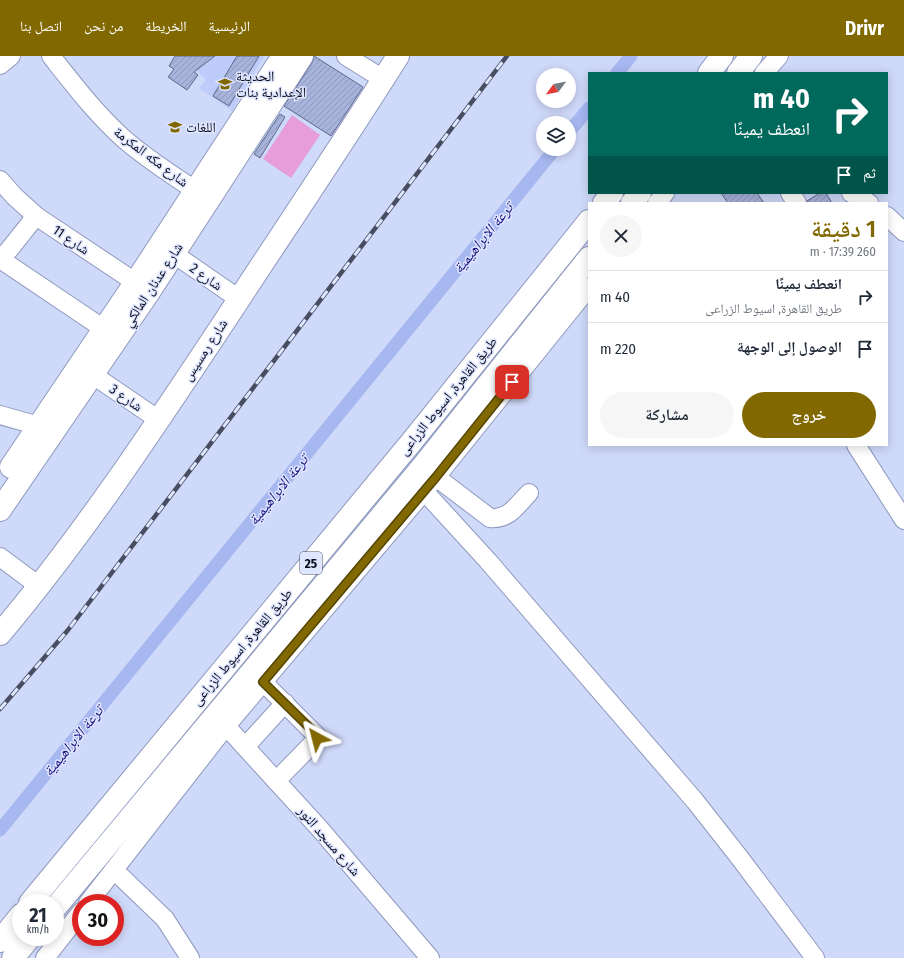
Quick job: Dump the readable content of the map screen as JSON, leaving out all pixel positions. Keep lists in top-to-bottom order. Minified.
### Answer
{"streets":{"main road":["شارع عدنان المالكي","شارع رمسيس","طريق القاهرة, اسيوط الزراعى","25"],"street":["شارع مكه المكرمة","شارع 11","شارع 2","شارع 3","شارع مسجد النور"]},"crossings":[["شارع مكه المكرمة","شارع عدنان المالكي"],["شارع 11","شارع عدنان المالكي"],["شارع 2","شارع عدنان المالكي"],["شارع 2","شارع رمسيس"],["شارع عدنان المالكي","شارع 3"],["شارع رمسيس","شارع 3"],["طريق القاهرة, اسيوط الزراعى","شارع مسجد النور"]],"water":["ترعة الابراهيمية"],"places":{"school or university":["الحديثة الإعدادية بنات","اللغات"]},"north":"bottom left","page":{"header":"Drivr","nav":["الرئيسية","الخريطة","من نحن","اتصل بنا"],"turn":["40 m","انعطف يمينًا"],"then":"ثم","heading":["1 دقيقة","260 m · 17:39"],"list":[{"name":"انعطف يمينًا","note":"طريق القاهرة, اسيوط الزراعى","value":"40 m"},{"name":"الوصول إلى الوجهة","value":"220 m"}],"buttons":["خروج","مشاركة"],"speed":"21 km/h","limit":"30"}}
